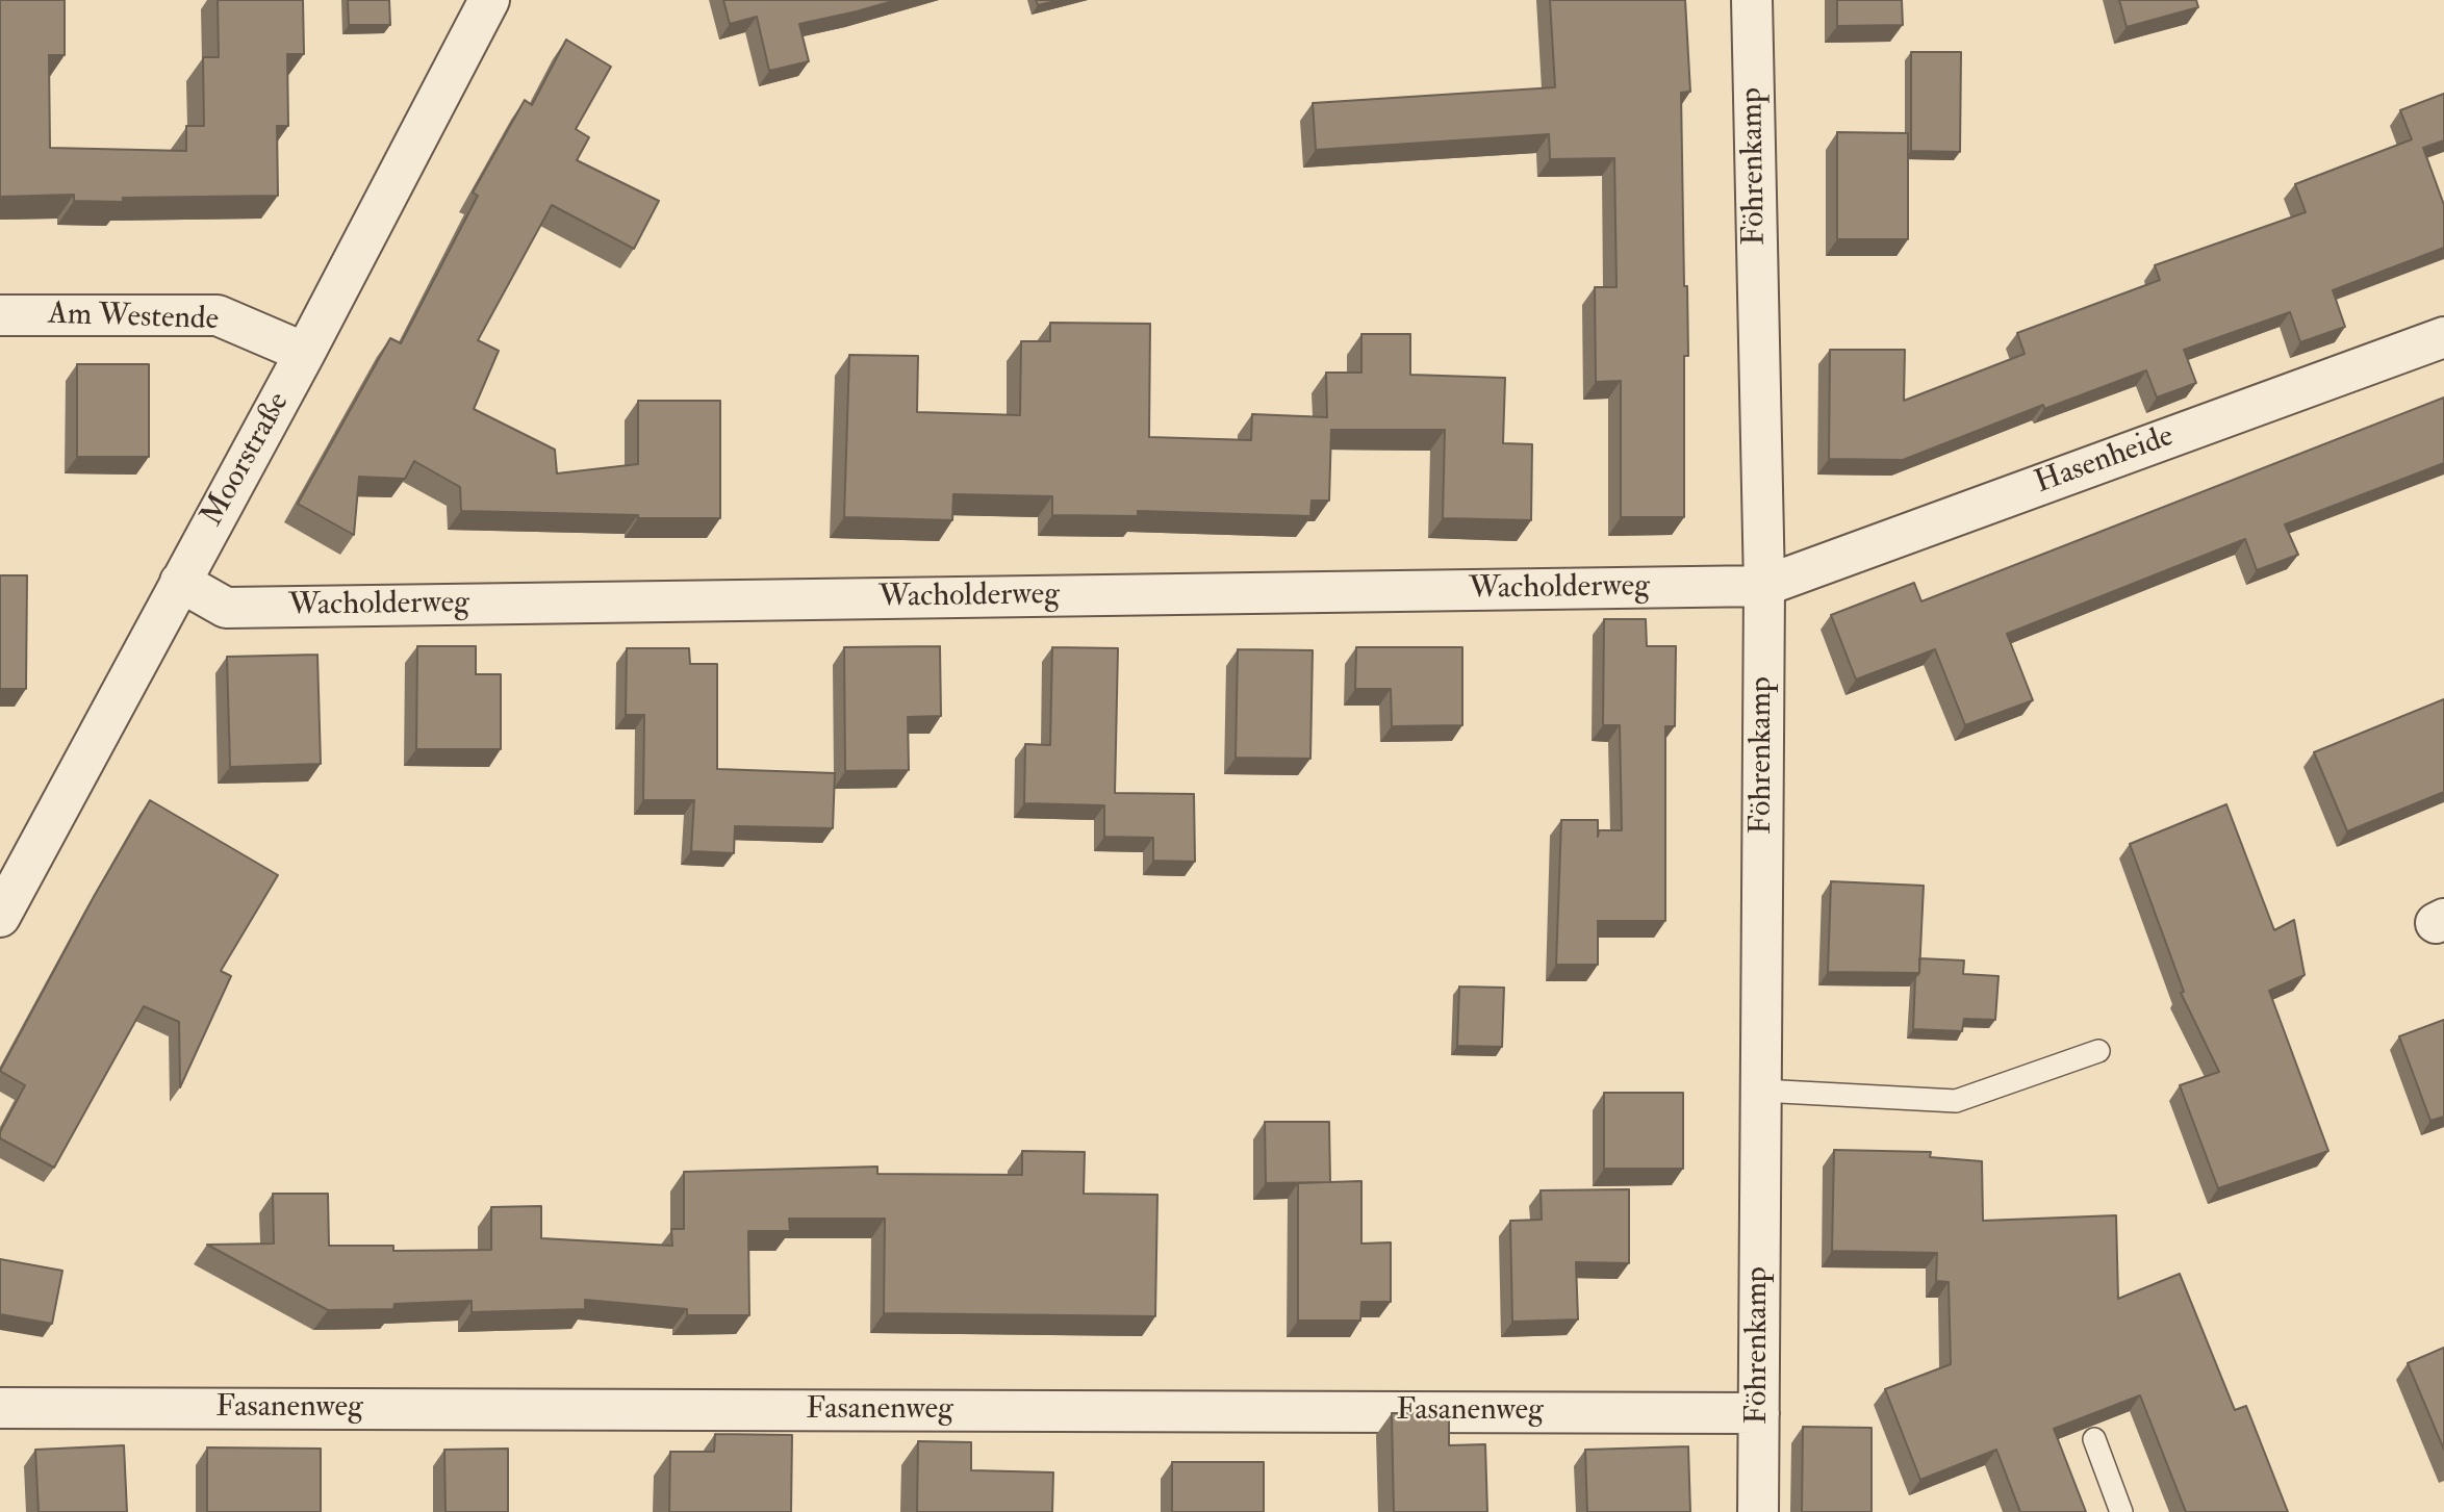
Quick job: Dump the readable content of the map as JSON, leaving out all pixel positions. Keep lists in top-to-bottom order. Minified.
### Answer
{"streets":{"street":["Föhrenkamp","Am Westende","Moorstraße","Hasenheide","Wacholderweg","Fasanenweg"]},"crossings":[["Föhrenkamp","Hasenheide"],["Föhrenkamp","Wacholderweg"],["Föhrenkamp","Fasanenweg"],["Am Westende","Moorstraße"],["Moorstraße","Wacholderweg"],["Hasenheide","Wacholderweg"]]}
